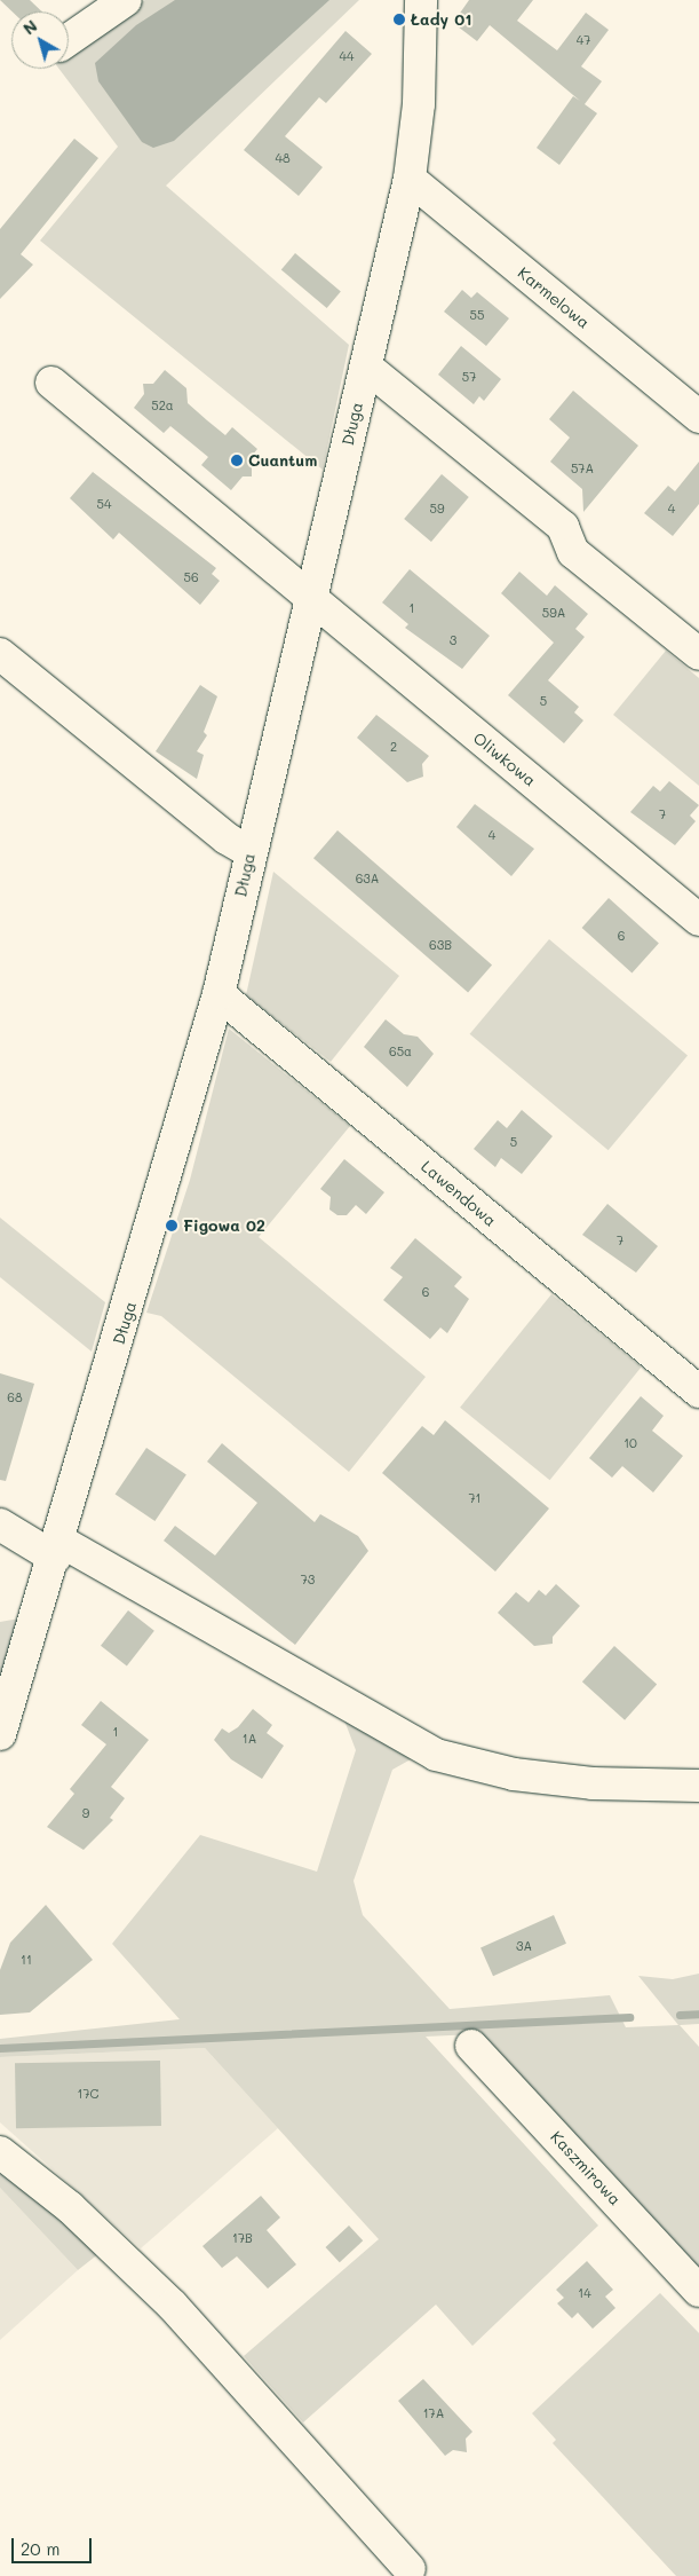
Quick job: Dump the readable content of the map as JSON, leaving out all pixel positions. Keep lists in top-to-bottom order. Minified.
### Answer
{"streets":{"street":["Karmelowa","Długa","Oliwkowa","Lawendowa","Kaszmirowa"]},"crossings":[["Karmelowa","Długa"],["Długa","Oliwkowa"],["Długa","Lawendowa"]],"places":["Łady 01","Cuantum","Figowa 02"],"house_numbers":["47","44","48","55","57","52a","57A","54","59","4","56","1","59A","3","5","2","7","4","63A","6","63B","65a","5","7","6","68","10","71","73","1","1A","9","3A","11","17C","17B","14","17A"],"scale_bar":"20 m","north":"top left"}
